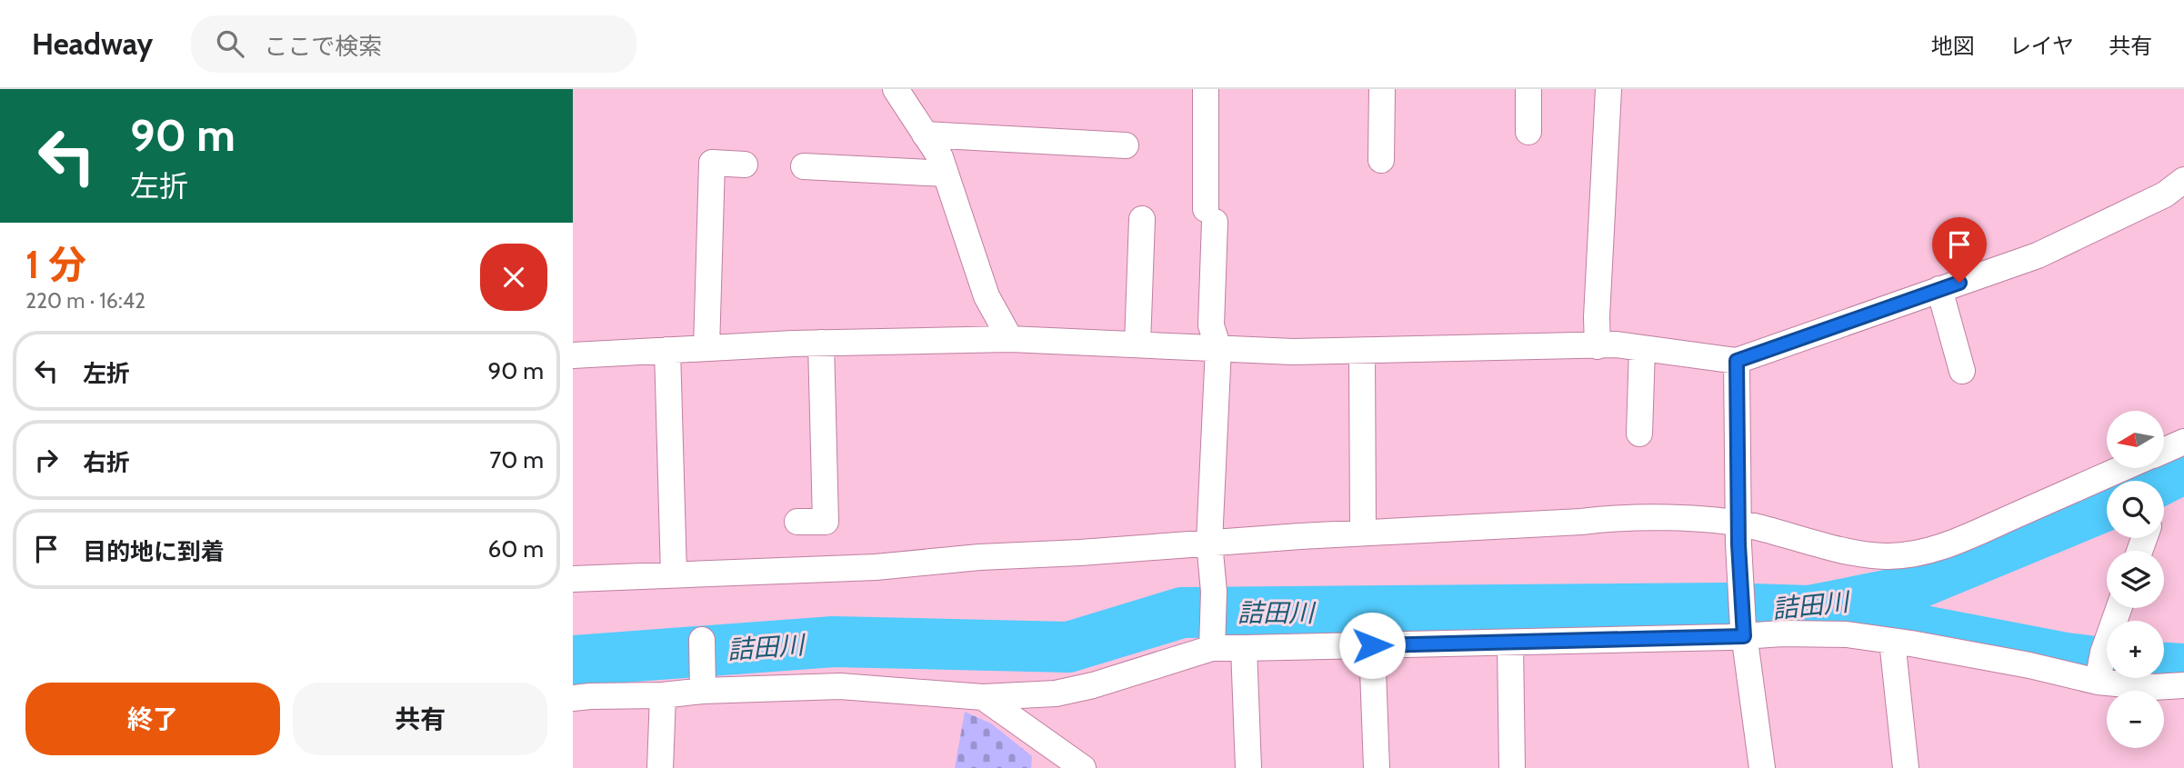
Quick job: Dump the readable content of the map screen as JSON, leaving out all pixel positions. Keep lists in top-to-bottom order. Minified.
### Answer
{"water":["詰田川"],"north":"left","page":{"header":"Headway","search":"ここで検索","nav":["地図","レイヤ","共有"],"turn":["90 m","左折"],"heading":["1 分","220 m · 16:42"],"list":[{"name":"左折","value":"90 m"},{"name":"右折","value":"70 m"},{"name":"目的地に到着","value":"60 m"}],"map_buttons":["+","−"],"buttons":["終了","共有"]}}
